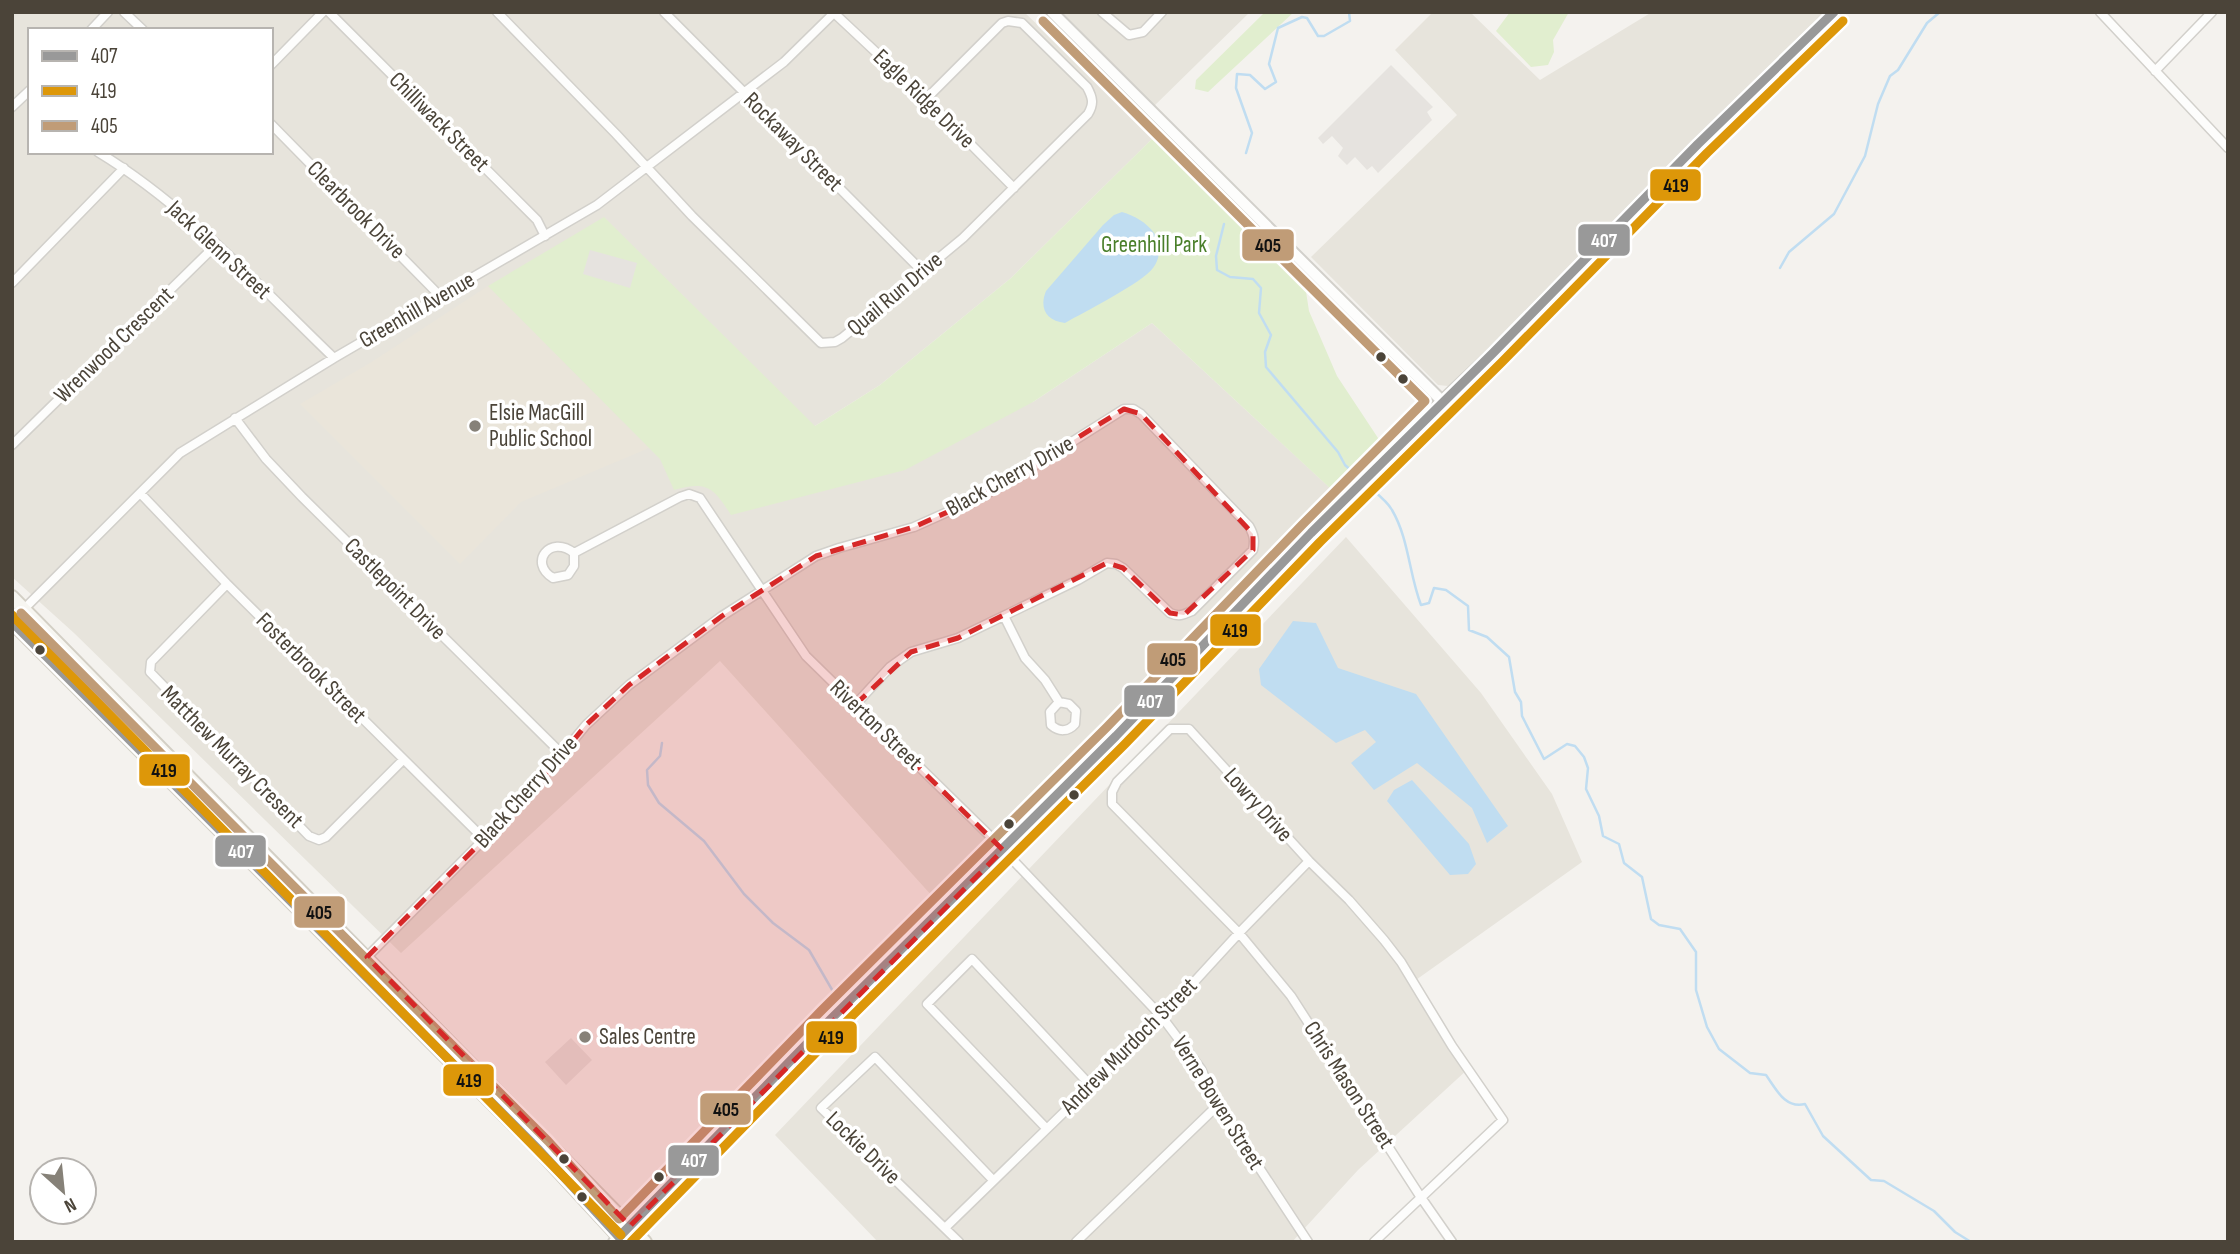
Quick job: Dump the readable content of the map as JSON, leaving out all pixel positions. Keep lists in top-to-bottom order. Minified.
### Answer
{"streets":{"street":["Eagle Ridge Drive","Chilliwack Street","Rockaway Street","Clearbrook Drive","Jack Glenn Street","Quail Run Drive","Greenhill Avenue","Wrenwood Crescent","Black Cherry Drive","Castlepoint Drive","Fosterbrook Street","Riverton Street","Matthew Murray Cresent","Lowry Drive","Andrew Murdoch Street","Chris Mason Street","Verne Bowen Street","Lockie Drive"]},"crossings":[["Eagle Ridge Drive","Quail Run Drive"],["Eagle Ridge Drive","Greenhill Avenue"],["Chilliwack Street","Greenhill Avenue"],["Rockaway Street","Quail Run Drive"],["Rockaway Street","Greenhill Avenue"],["Clearbrook Drive","Greenhill Avenue"],["Jack Glenn Street","Greenhill Avenue"],["Jack Glenn Street","Wrenwood Crescent"],["Quail Run Drive","Greenhill Avenue"],["Greenhill Avenue","Castlepoint Drive"],["Greenhill Avenue","Fosterbrook Street"],["Black Cherry Drive","Castlepoint Drive"],["Black Cherry Drive","Fosterbrook Street"],["Black Cherry Drive","Riverton Street"],["Fosterbrook Street","Matthew Murray Cresent"],["Riverton Street","Verne Bowen Street"],["Lowry Drive","Andrew Murdoch Street"],["Lowry Drive","Chris Mason Street"],["Andrew Murdoch Street","Chris Mason Street"],["Andrew Murdoch Street","Verne Bowen Street"],["Andrew Murdoch Street","Lockie Drive"]],"parks":["Greenhill Park"],"places":["Elsie MacGill Public School","Sales Centre"],"lines":["transit line 407","transit line 419","transit line 405"],"legend":["407","419","405"],"north":"bottom right"}
